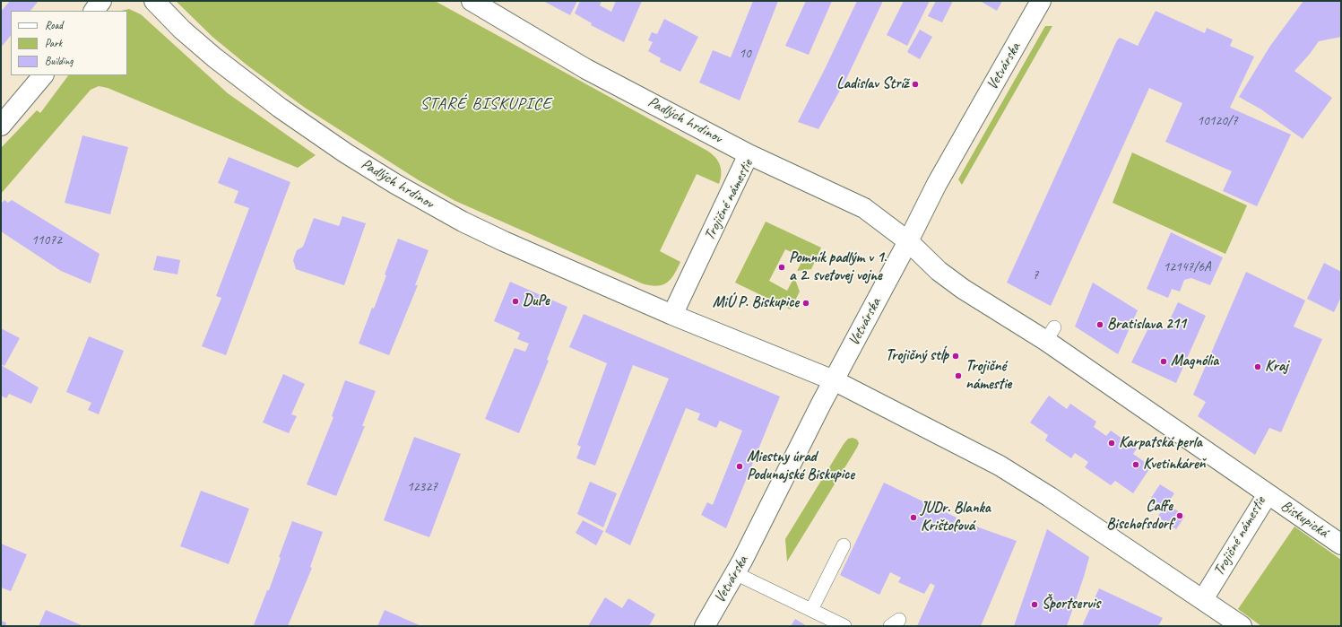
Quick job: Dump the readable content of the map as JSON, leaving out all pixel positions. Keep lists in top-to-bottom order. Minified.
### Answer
{"streets":{"street":["Vetvárska","Padlých hrdinov","Trojičné námestie","Biskupická"]},"crossings":[["Vetvárska","Trojičné námestie"],["Padlých hrdinov","Trojičné námestie"],["Trojičné námestie","Biskupická"]],"districts":["STARÉ BISKUPICE"],"places":["Ladislav Stríž","Pomník padlým v 1. a 2. svetovej vojne","DuPe","MiÚ P. Biskupice","Bratislava 211","Trojičný stĺp","Magnólia","Kraj","Trojičné námestie","Karpatská perla","Kvetinkáreň","Miestny úrad Podunajské Biskupice","Caffe Bischofsdorf","JUDr. Blanka Krištofová","Športservis"],"house_numbers":["10","10120/7","11072","12147/6A","7","12327"],"legend":["Road","Park","Building"]}
